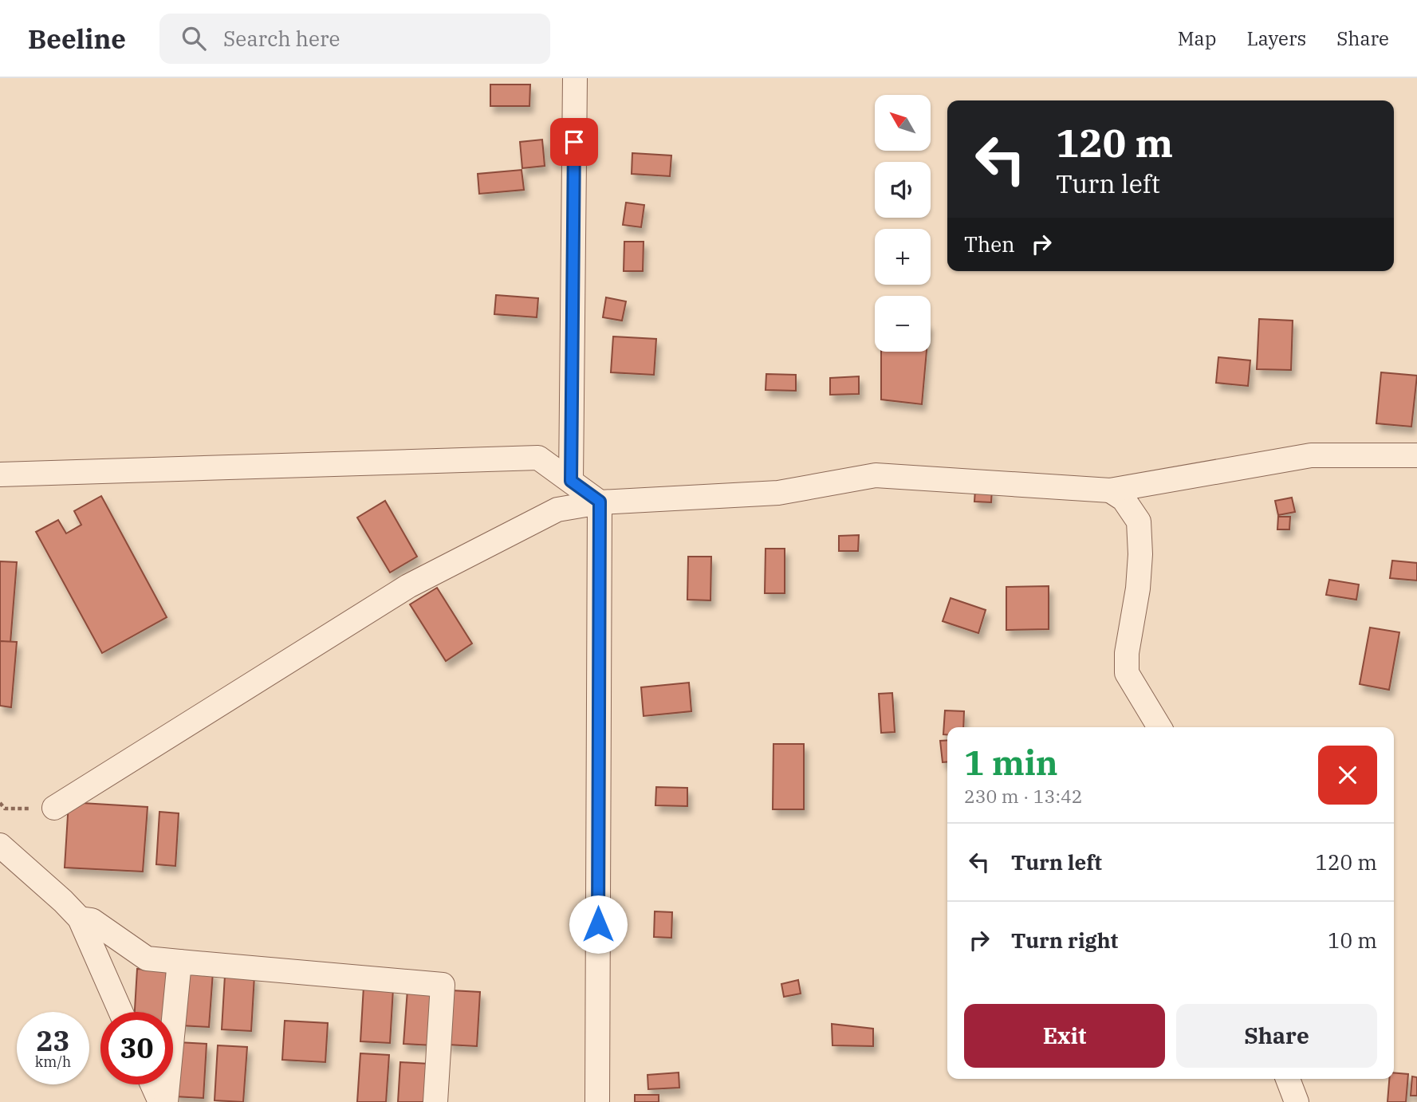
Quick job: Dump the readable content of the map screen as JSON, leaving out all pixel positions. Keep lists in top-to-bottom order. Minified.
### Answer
{"north":"top left","page":{"header":"Beeline","search":"Search here","nav":["Map","Layers","Share"],"map_buttons":["+","−"],"turn":["120 m","Turn left"],"then":"Then","heading":["1 min","230 m · 13:42"],"list":[{"name":"Turn left","value":"120 m"},{"name":"Turn right","value":"10 m"}],"buttons":["Exit","Share"],"speed":"23 km/h","limit":"30"}}
